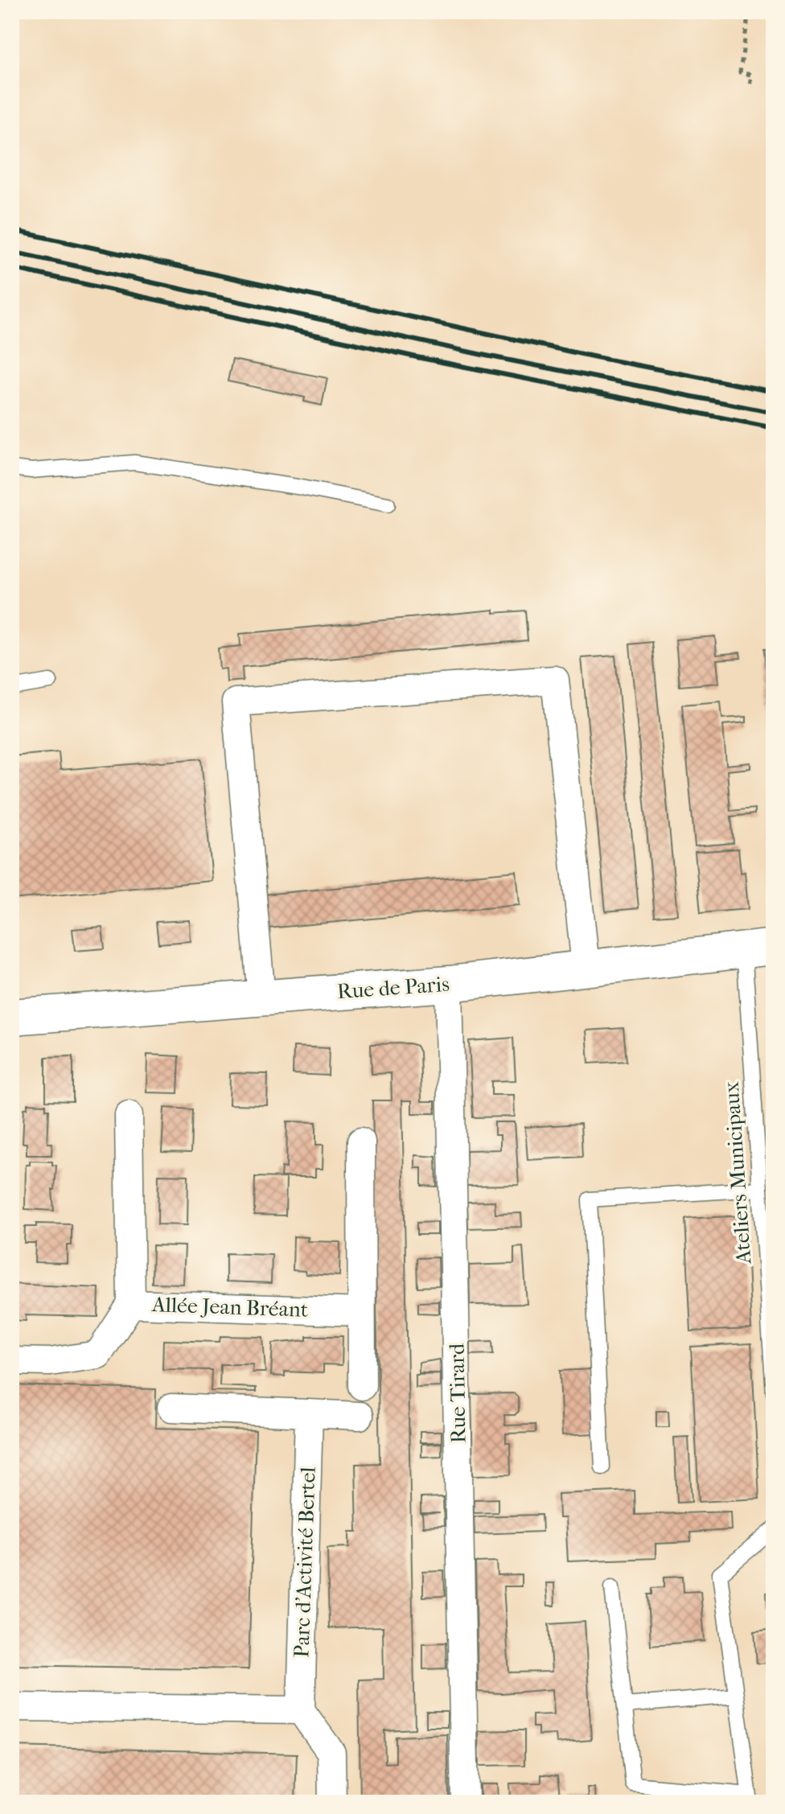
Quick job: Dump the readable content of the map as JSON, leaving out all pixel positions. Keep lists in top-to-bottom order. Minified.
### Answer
{"streets":{"street":["Rue de Paris","Allée Jean Bréant","Rue Tirard","Parc d'Activité Bertel"],"lane":["Ateliers Municipaux"]},"crossings":[["Rue de Paris","Ateliers Municipaux"],["Rue de Paris","Rue Tirard"]]}
